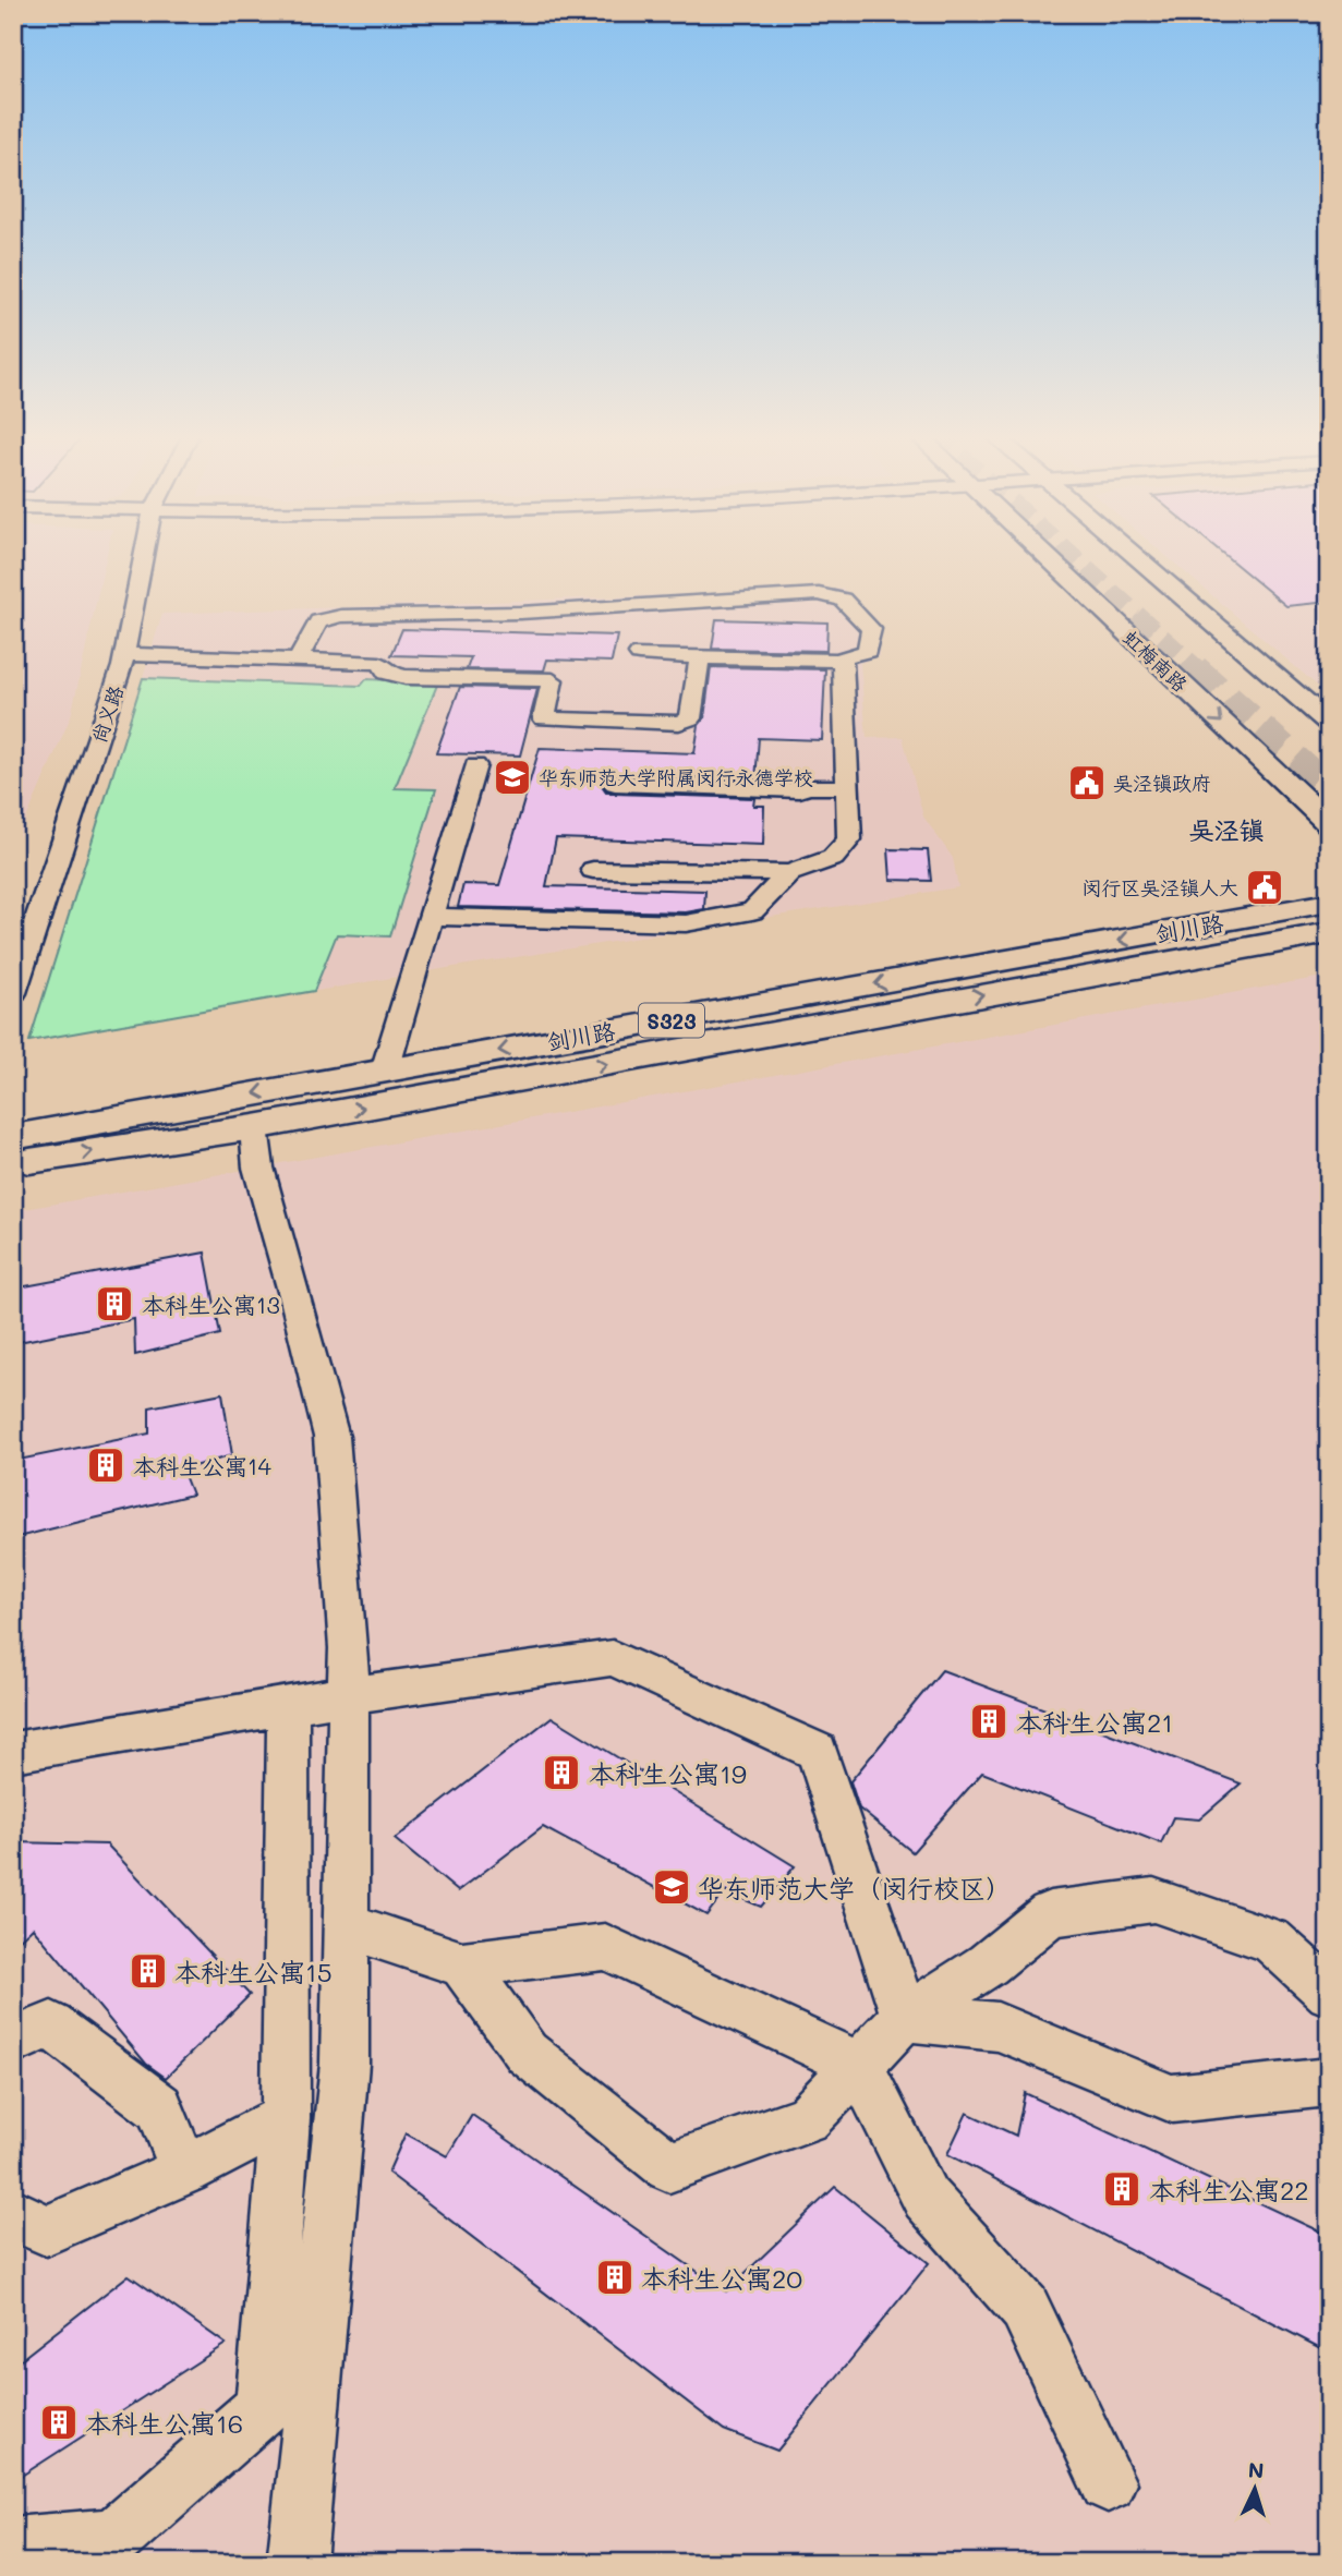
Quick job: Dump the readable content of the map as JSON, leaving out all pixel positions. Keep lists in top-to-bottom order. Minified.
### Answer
{"streets":{"main road":["虹梅南路","剑川路","S323"],"street":["尚义路"]},"districts":["吴泾镇"],"places":{"school or university":["华东师范大学附属闵行永德学校","华东师范大学（闵行校区）"],"public building":["吴泾镇政府","闵行区吴泾镇人大"],"building":["本科生公寓13","本科生公寓14","本科生公寓21","本科生公寓19","本科生公寓15","本科生公寓22","本科生公寓20","本科生公寓16"]},"north":"top"}
